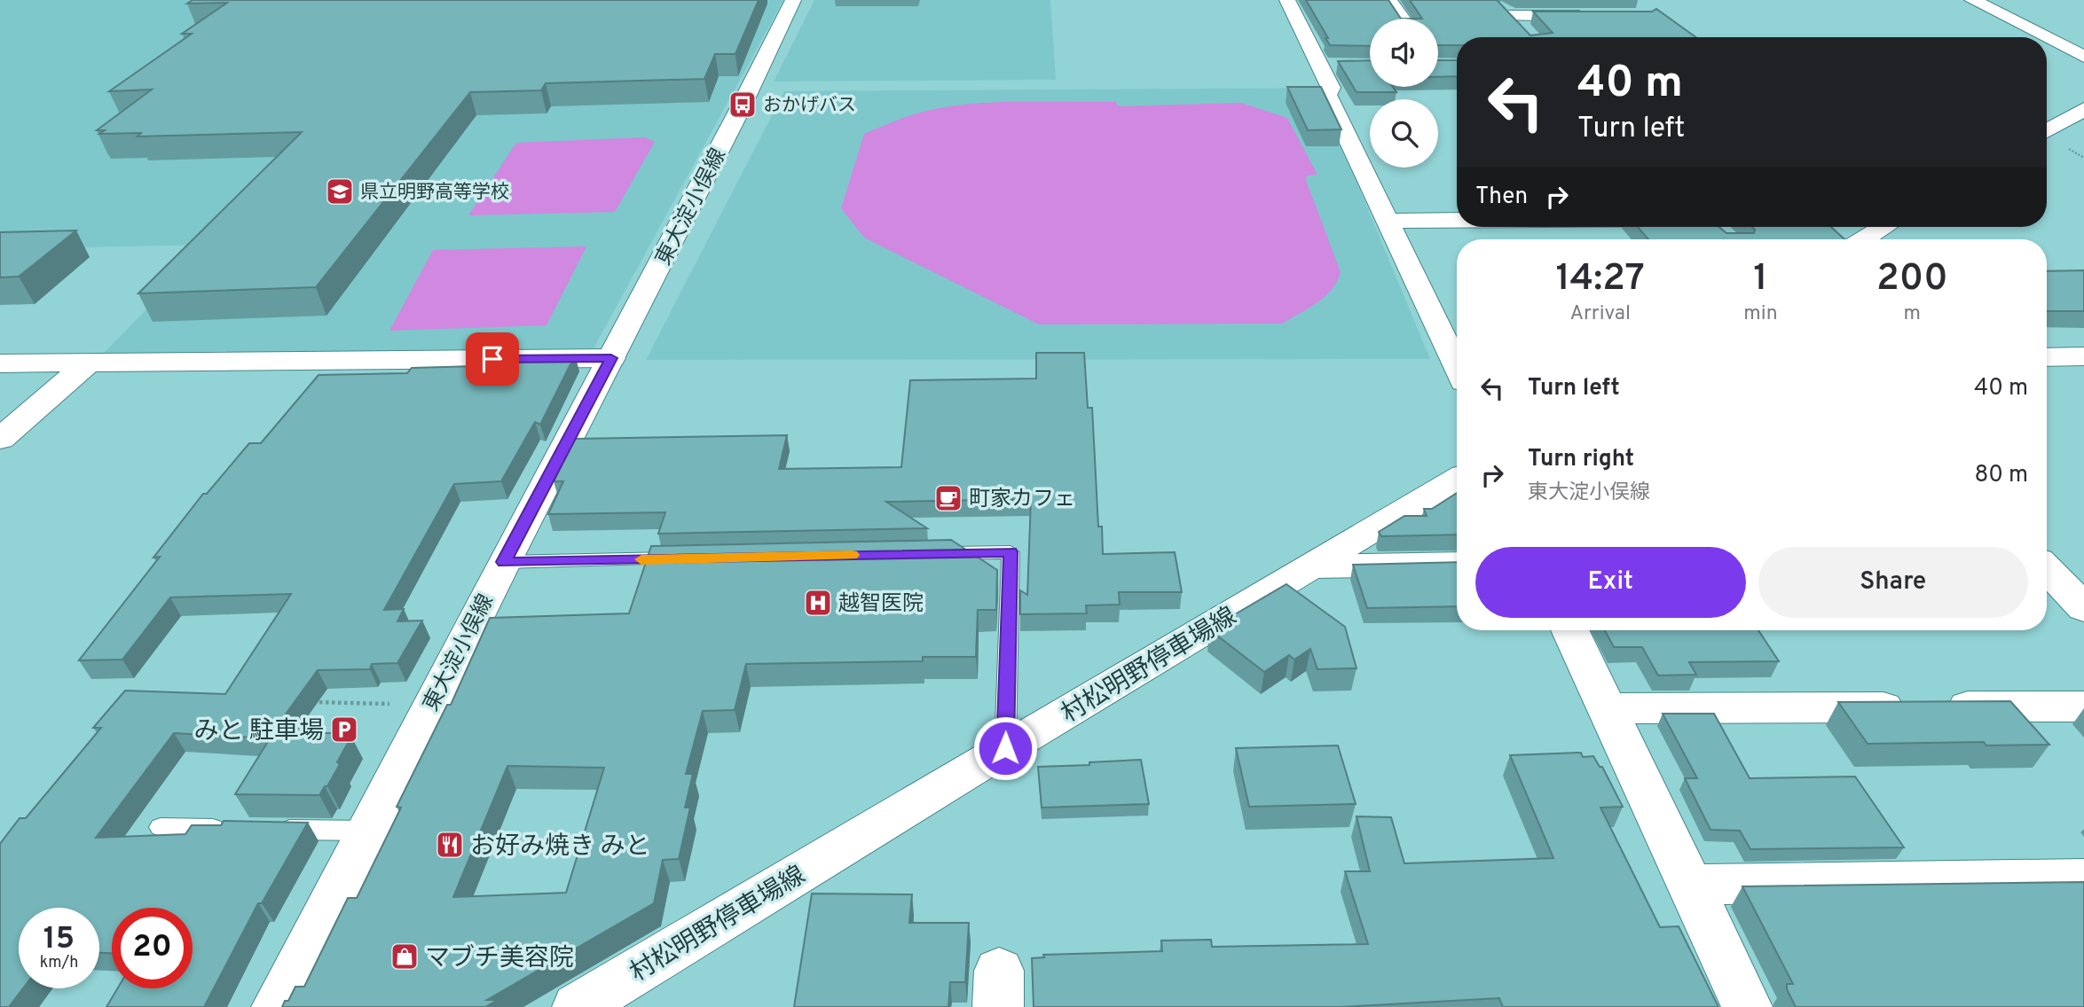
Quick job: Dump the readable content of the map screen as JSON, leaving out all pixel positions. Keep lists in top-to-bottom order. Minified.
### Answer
{"streets":{"street":["東大淀小俣線","村松明野停車場線"]},"places":{"bus stop":["おかげバス"],"school or university":["県立明野高等学校"],"cafe":["町家カフェ"],"hospital":["越智医院"],"parking":["みと 駐車場"],"restaurant":["お好み焼き みと"],"shop":["マブチ美容院"]},"page":{"turn":["40 m","Turn left"],"then":"Then","eta":["14:27","Arrival","1","min","200","m"],"list":[{"name":"Turn left","value":"40 m"},{"name":"Turn right","note":"東大淀小俣線","value":"80 m"}],"buttons":["Exit","Share"],"speed":"15 km/h","limit":"20"}}
